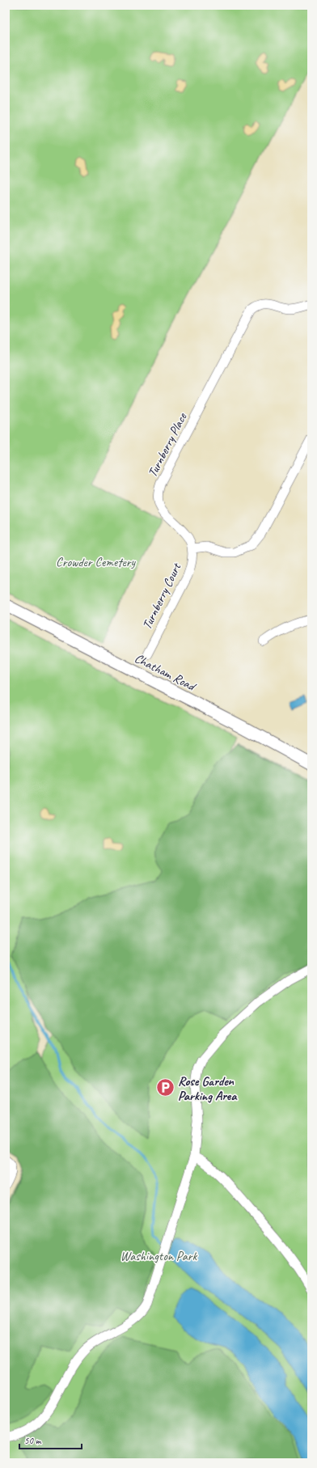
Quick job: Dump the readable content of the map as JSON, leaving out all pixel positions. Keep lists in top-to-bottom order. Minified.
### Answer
{"streets":{"main road":["Chatham Road"],"street":["Turnberry Place","Turnberry Court"]},"crossings":[["Turnberry Place","Turnberry Court"]],"parks":["Crowder Cemetery","Washington Park"],"places":{"parking":["Rose Garden Parking Area"]},"scale_bar":"50 m"}
